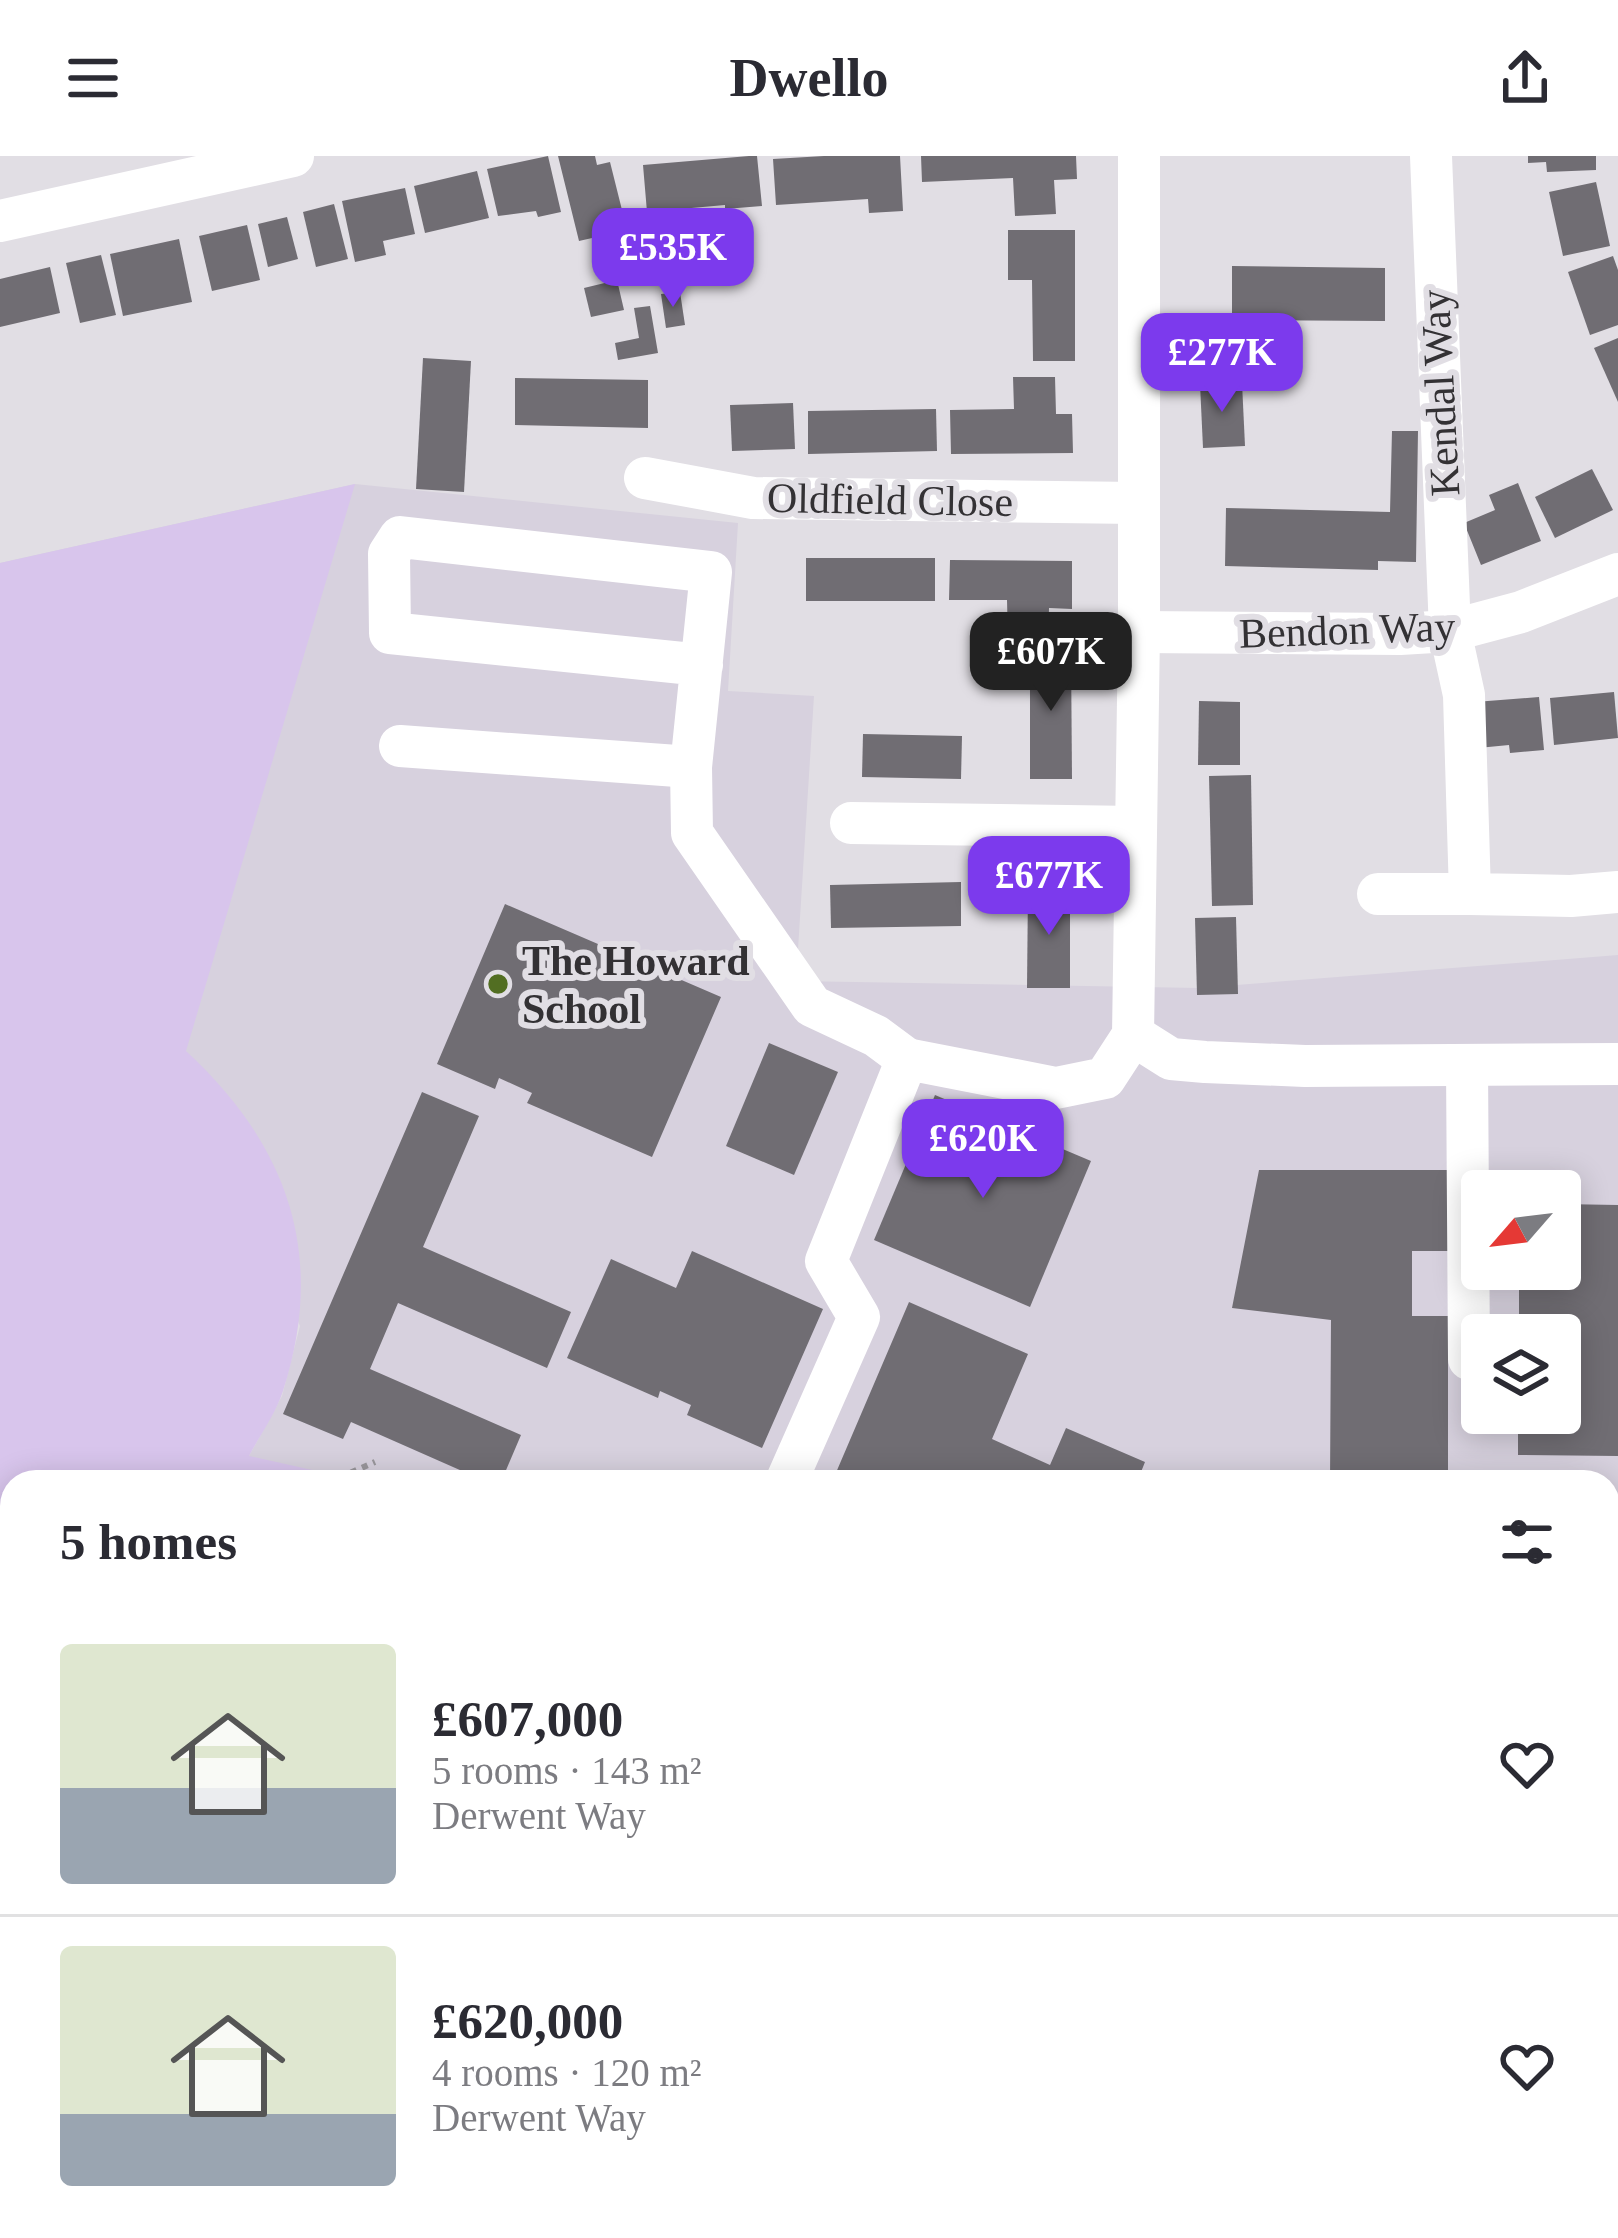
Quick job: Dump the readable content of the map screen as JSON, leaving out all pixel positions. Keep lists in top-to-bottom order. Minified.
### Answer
{"streets":{"street":["Kendal Way","Oldfield Close","Bendon Way"]},"crossings":[["Kendal Way","Bendon Way"]],"places":["The Howard School"],"north":"bottom left","page":{"header":"Dwello","price":["£535K","£277K","£607K","£677K","£620K"],"heading":"5 homes","list":[{"name":"£607,000","note":"5 rooms · 143 m² · Derwent Way"},{"name":"£620,000","note":"4 rooms · 120 m² · Derwent Way"}]}}
